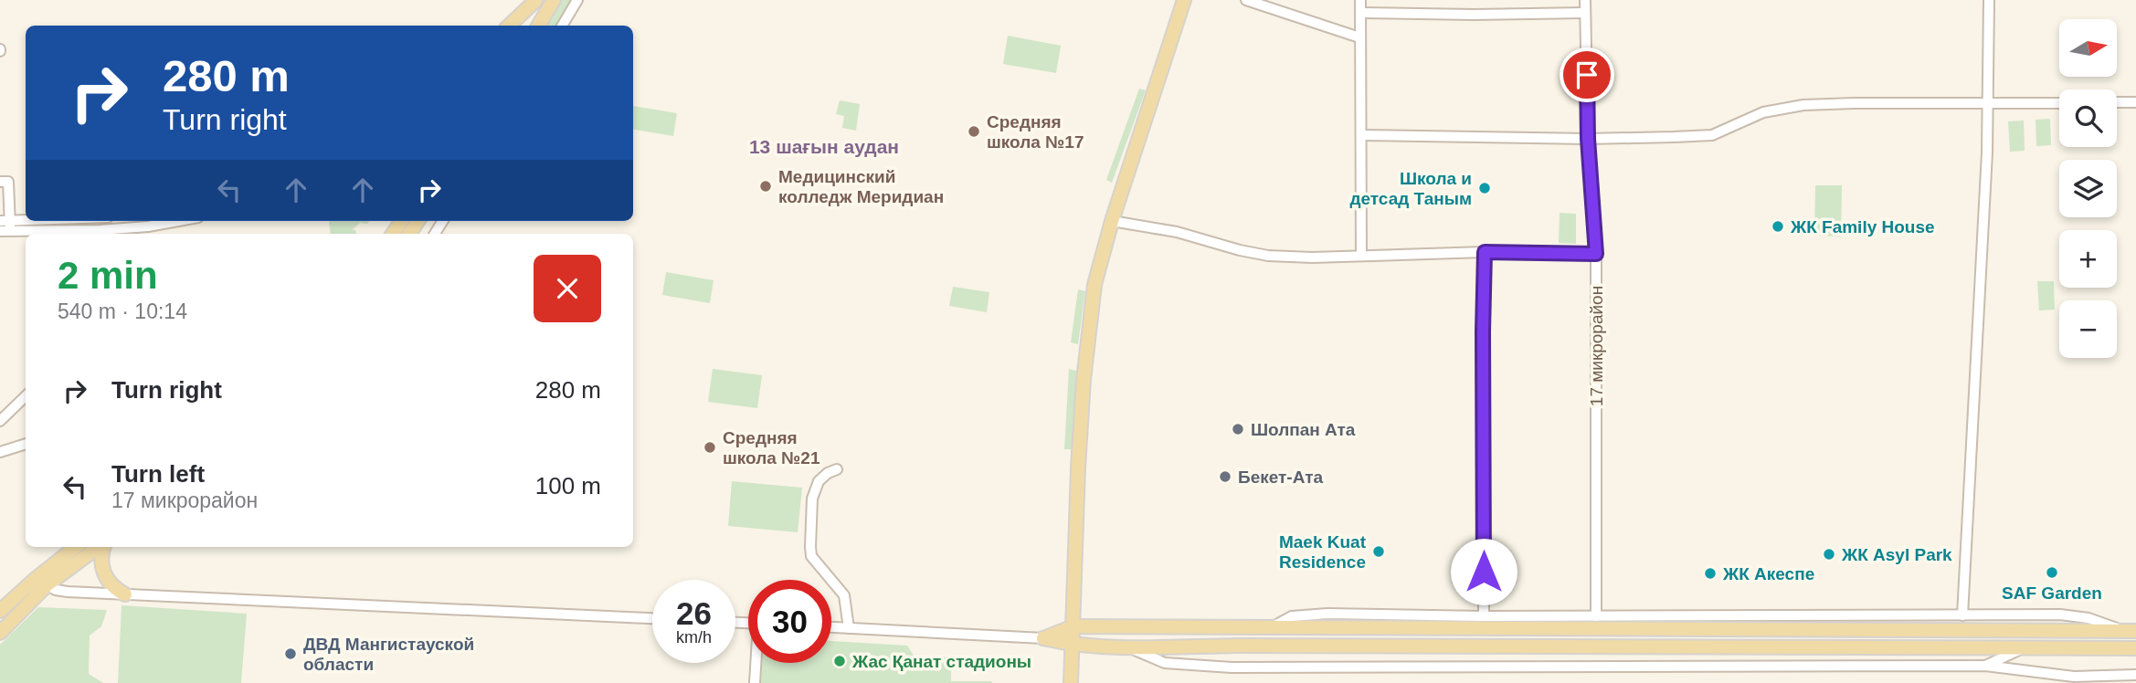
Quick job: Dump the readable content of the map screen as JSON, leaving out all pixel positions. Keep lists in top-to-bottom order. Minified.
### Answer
{"streets":{"street":["17 микрорайон"]},"districts":["13 шағын аудан"],"places":["Средняя школа №17","Медицинский колледж Меридиан","Школа и детсад Таным","ЖК Family House","Шолпан Ата","Средняя школа №21","Бекет-Ата","Maek Kuat Residence","ЖК Asyl Park","SAF Garden","ЖК Акеспе","ДВД Мангистауской области","Жас Қанат стадионы"],"north":"right","page":{"map_buttons":["+","−"],"turn":["280 m","Turn right"],"heading":["2 min","540 m · 10:14"],"list":[{"name":"Turn right","value":"280 m"},{"name":"Turn left","note":"17 микрорайон","value":"100 m"}],"speed":"26 km/h","limit":"30"}}
